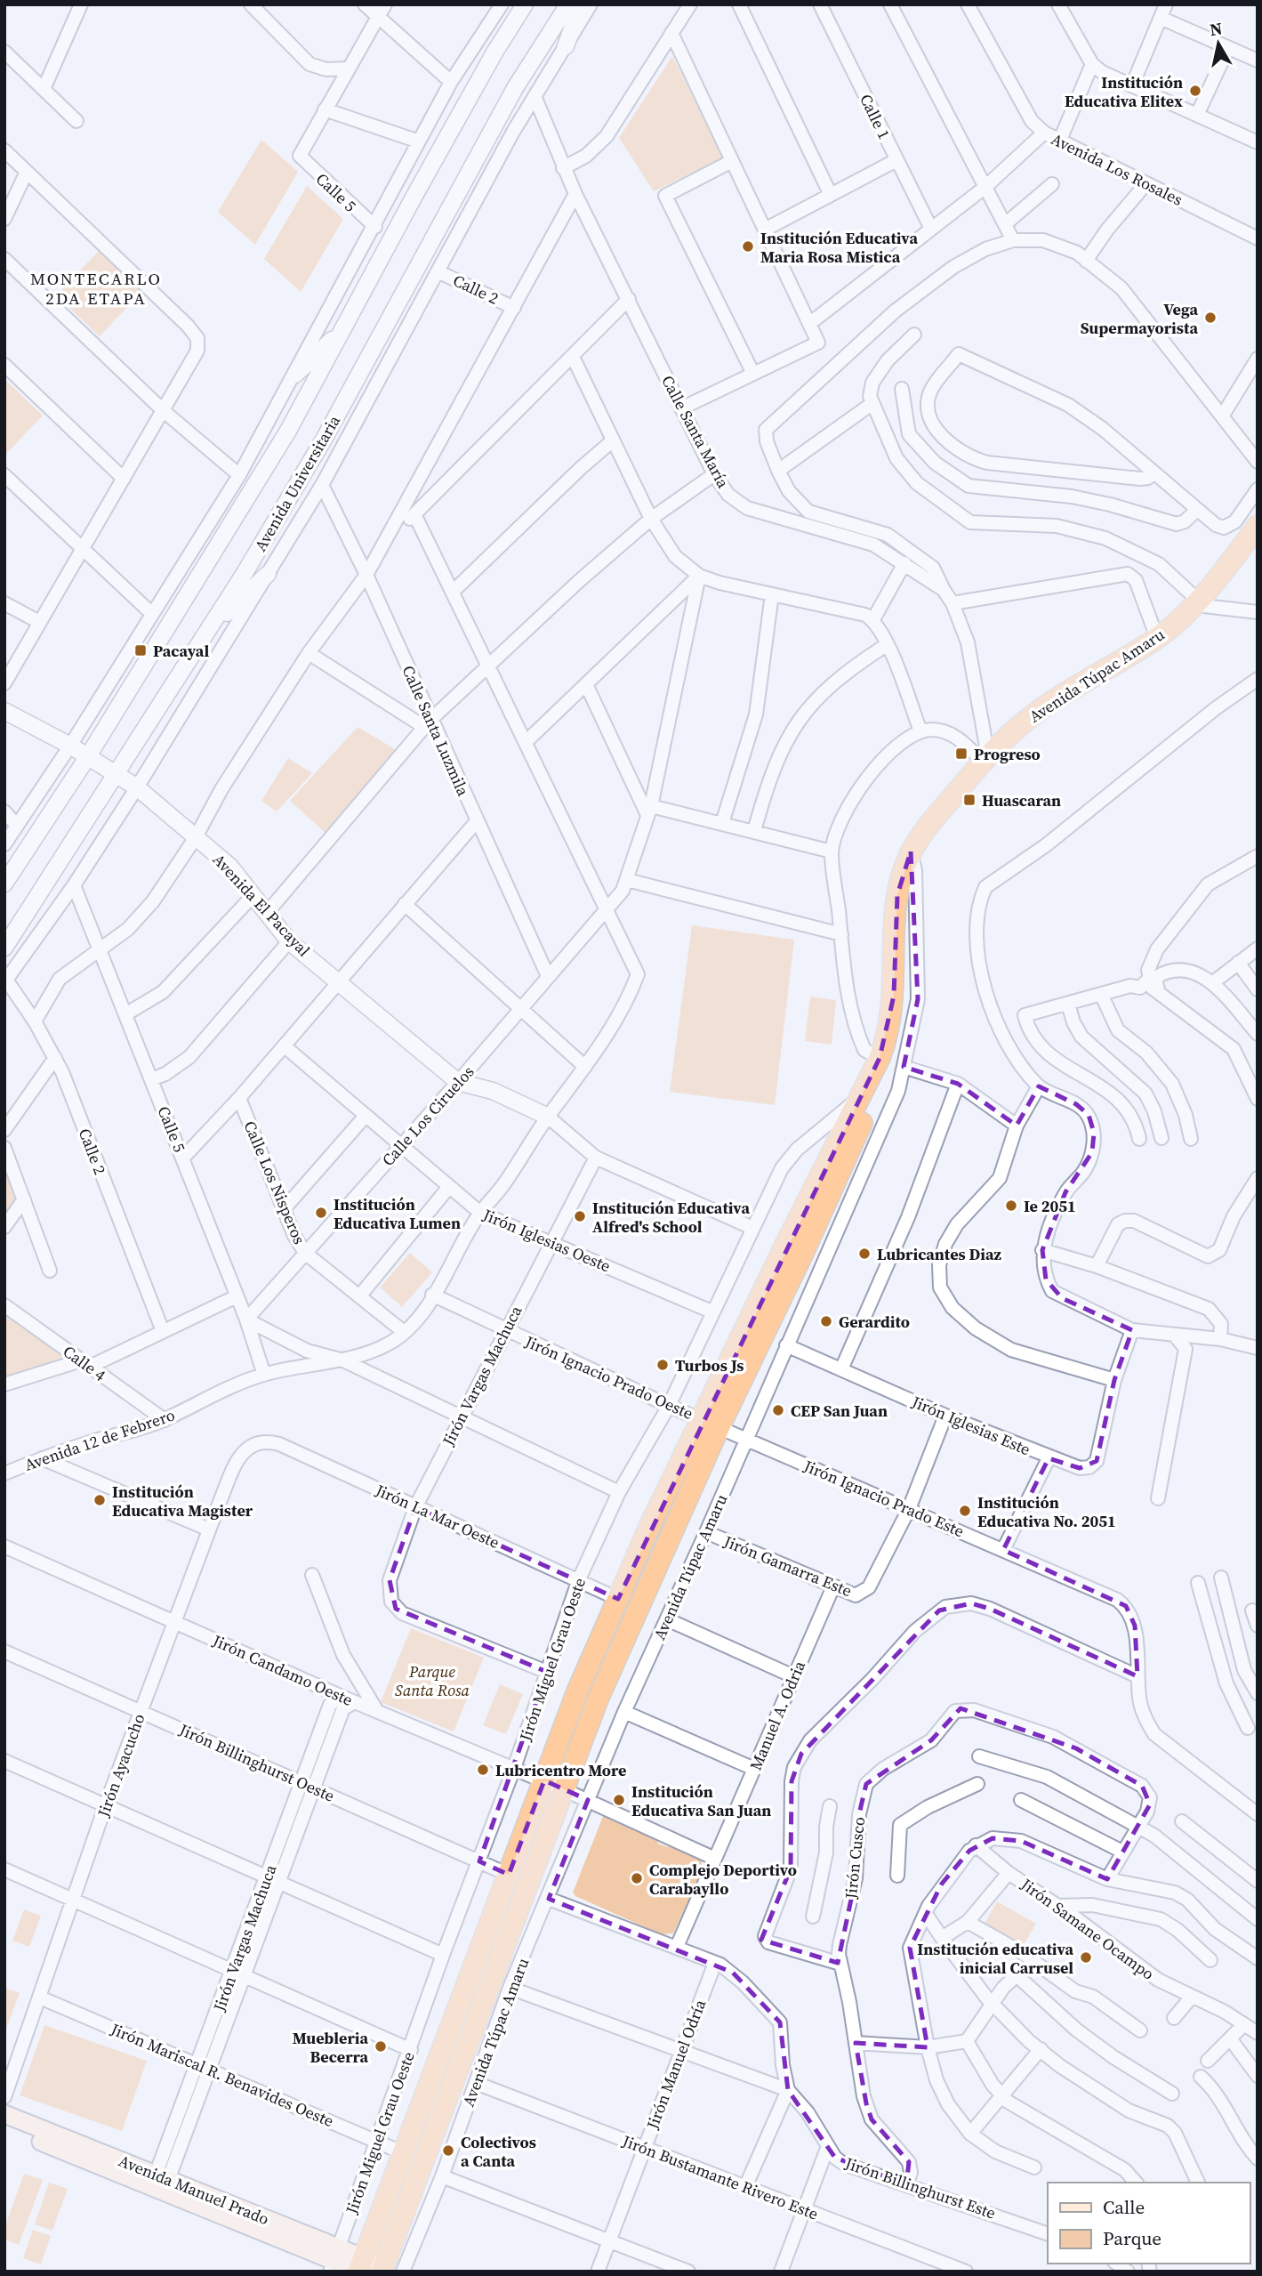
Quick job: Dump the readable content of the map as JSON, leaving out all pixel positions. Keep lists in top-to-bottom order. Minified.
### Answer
{"streets":{"highway":["Avenida Túpac Amaru"],"main road":["Avenida Manuel Prado"],"street":["Calle 1","Avenida Los Rosales","Calle 5","Calle 2","Calle Santa María","Avenida Universitaria","Calle Santa Luzmila","Avenida El Pacayal","Calle Los Ciruelos","Calle Los Nisperos","Jirón Iglesias Oeste","Calle 4","Jirón Vargas Machuca","Jirón Ignacio Prado Oeste","Jirón Iglesias Este","Avenida 12 de Febrero","Jirón Ignacio Prado Este","Jirón La Mar Oeste","Jirón Gamarra Este","Jirón Miguel Grau Oeste","Jirón Candamo Oeste","Manuel A. Odria","Jirón Billinghurst Oeste","Jirón Ayacucho","Jirón Cusco","Jirón Samane Ocampo","Jirón Manuel Odría","Jirón Mariscal R. Benavides Oeste","Jirón Bustamante Rivero Este","Jirón Billinghurst Este"]},"crossings":[["Calle 5","Calle Los Ciruelos"],["Calle 5","Avenida 12 de Febrero"],["Calle Santa María","Avenida Túpac Amaru"],["Avenida Universitaria","Avenida El Pacayal"],["Avenida Túpac Amaru","Jirón Ignacio Prado Oeste"],["Avenida Túpac Amaru","Jirón Iglesias Este"],["Avenida Túpac Amaru","Jirón Ignacio Prado Este"],["Avenida Túpac Amaru","Jirón La Mar Oeste"],["Avenida Túpac Amaru","Jirón Gamarra Este"],["Avenida Túpac Amaru","Jirón Miguel Grau Oeste"],["Avenida Túpac Amaru","Jirón Candamo Oeste"],["Avenida Túpac Amaru","Jirón Billinghurst Oeste"],["Avenida Túpac Amaru","Jirón Mariscal R. Benavides Oeste"],["Avenida Túpac Amaru","Jirón Bustamante Rivero Este"],["Avenida Túpac Amaru","Avenida Manuel Prado"],["Calle Santa Luzmila","Calle Los Ciruelos"],["Avenida El Pacayal","Calle Los Ciruelos"],["Avenida El Pacayal","Avenida 12 de Febrero"],["Calle Los Ciruelos","Calle Los Nisperos"],["Calle Los Ciruelos","Jirón Iglesias Oeste"],["Calle Los Ciruelos","Avenida 12 de Febrero"],["Calle Los Nisperos","Avenida 12 de Febrero"],["Jirón Iglesias Oeste","Jirón Vargas Machuca"],["Jirón Iglesias Oeste","Avenida 12 de Febrero"],["Jirón Iglesias Oeste","Jirón Miguel Grau Oeste"],["Calle 4","Avenida 12 de Febrero"],["Jirón Vargas Machuca","Jirón Ignacio Prado Oeste"],["Jirón Vargas Machuca","Jirón La Mar Oeste"],["Jirón Vargas Machuca","Jirón Miguel Grau Oeste"],["Jirón Vargas Machuca","Jirón Candamo Oeste"],["Jirón Vargas Machuca","Jirón Billinghurst Oeste"],["Jirón Vargas Machuca","Jirón Mariscal R. Benavides Oeste"],["Jirón Vargas Machuca","Avenida Manuel Prado"],["Jirón Ignacio Prado Oeste","Avenida 12 de Febrero"],["Jirón Ignacio Prado Oeste","Jirón Ignacio Prado Este"],["Jirón Ignacio Prado Oeste","Jirón Miguel Grau Oeste"],["Jirón Ignacio Prado Este","Jirón Gamarra Este"],["Jirón La Mar Oeste","Jirón Miguel Grau Oeste"],["Jirón La Mar Oeste","Jirón Ayacucho"],["Jirón Gamarra Este","Manuel A. Odria"],["Jirón Miguel Grau Oeste","Jirón Candamo Oeste"],["Jirón Miguel Grau Oeste","Jirón Billinghurst Oeste"],["Jirón Miguel Grau Oeste","Jirón Mariscal R. Benavides Oeste"],["Jirón Miguel Grau Oeste","Avenida Manuel Prado"],["Jirón Candamo Oeste","Manuel A. Odria"],["Jirón Candamo Oeste","Jirón Ayacucho"],["Jirón Billinghurst Oeste","Jirón Ayacucho"],["Jirón Ayacucho","Jirón Mariscal R. Benavides Oeste"],["Jirón Cusco","Jirón Billinghurst Este"],["Jirón Manuel Odría","Jirón Bustamante Rivero Este"]],"districts":["MONTECARLO 2DA ETAPA"],"parks":["Parque Santa Rosa"],"places":{"other":["Institución Educativa Elitex","Institución Educativa Maria Rosa Mistica","Vega Supermayorista","Ie 2051","Institución Educativa Lumen","Institución Educativa Alfred's School","Lubricantes Diaz","Gerardito","Turbos Js","CEP San Juan","Institución Educativa Magister","Institución Educativa No. 2051","Lubricentro More","Institución Educativa San Juan","Complejo Deportivo Carabayllo","Institución educativa inicial Carrusel","Muebleria Becerra","Colectivos a Canta"],"transit":["Pacayal","Progreso","Huascaran"]},"legend":["Calle","Parque"],"north":"top"}
